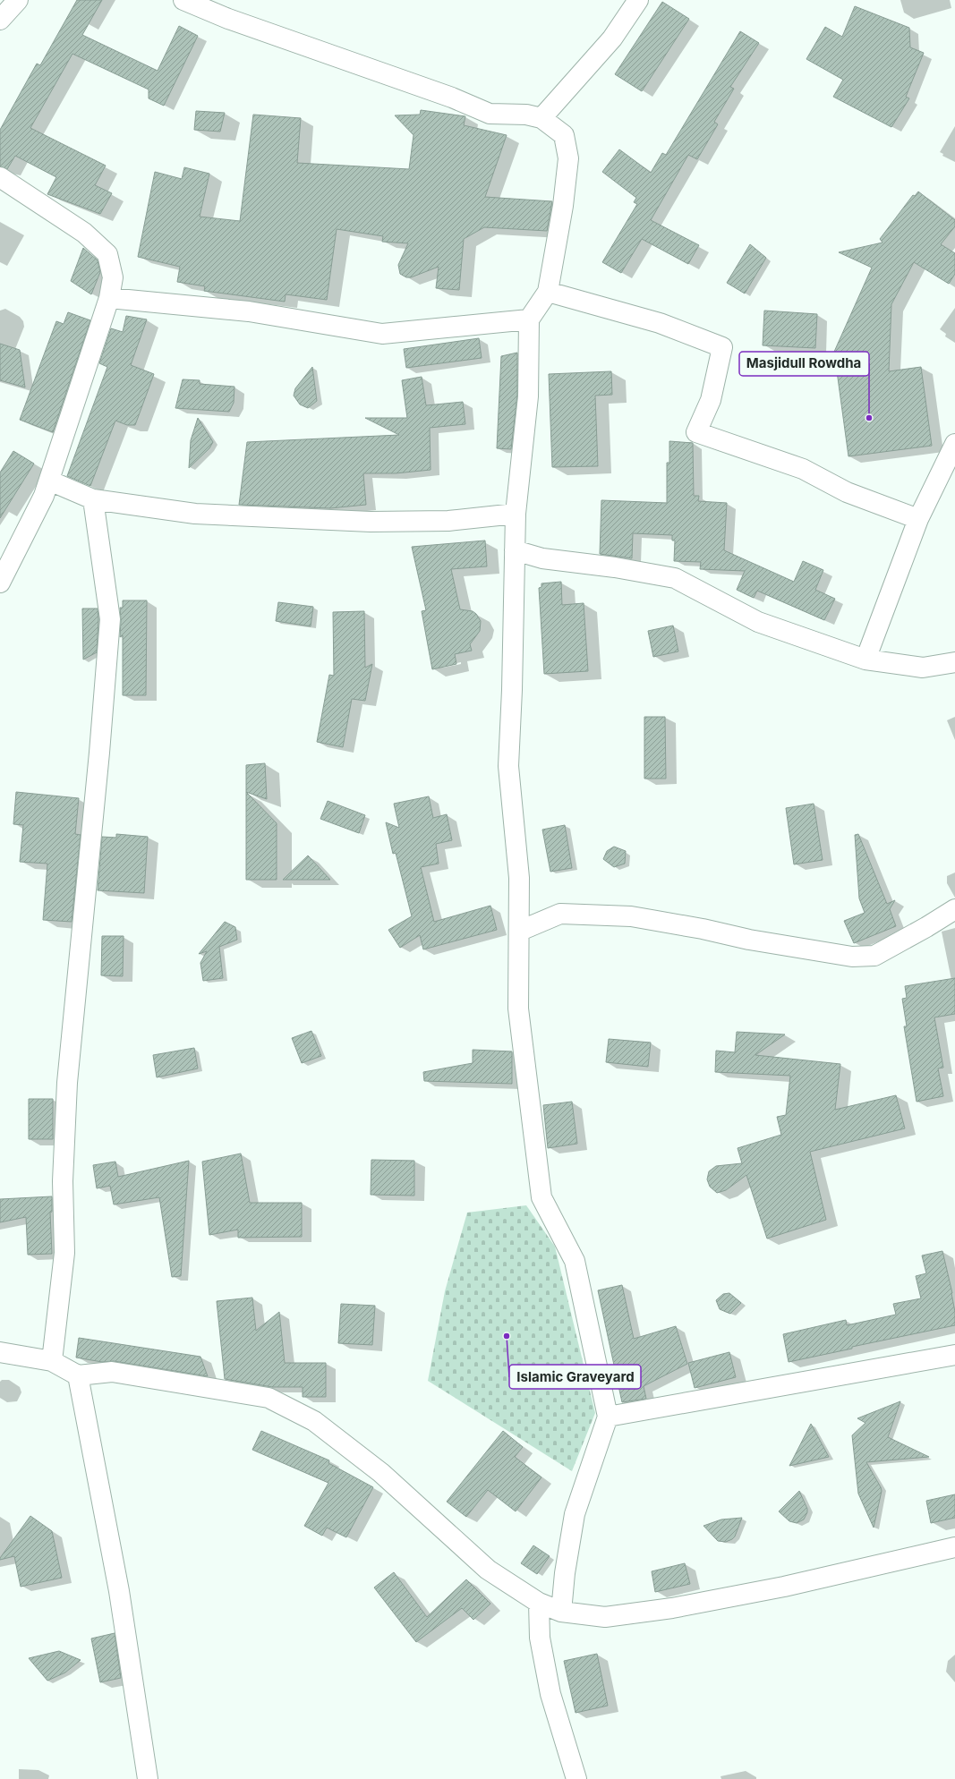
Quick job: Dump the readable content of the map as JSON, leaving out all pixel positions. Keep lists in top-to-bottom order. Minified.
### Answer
{"places":["Masjidull Rowdha","Islamic Graveyard"]}
